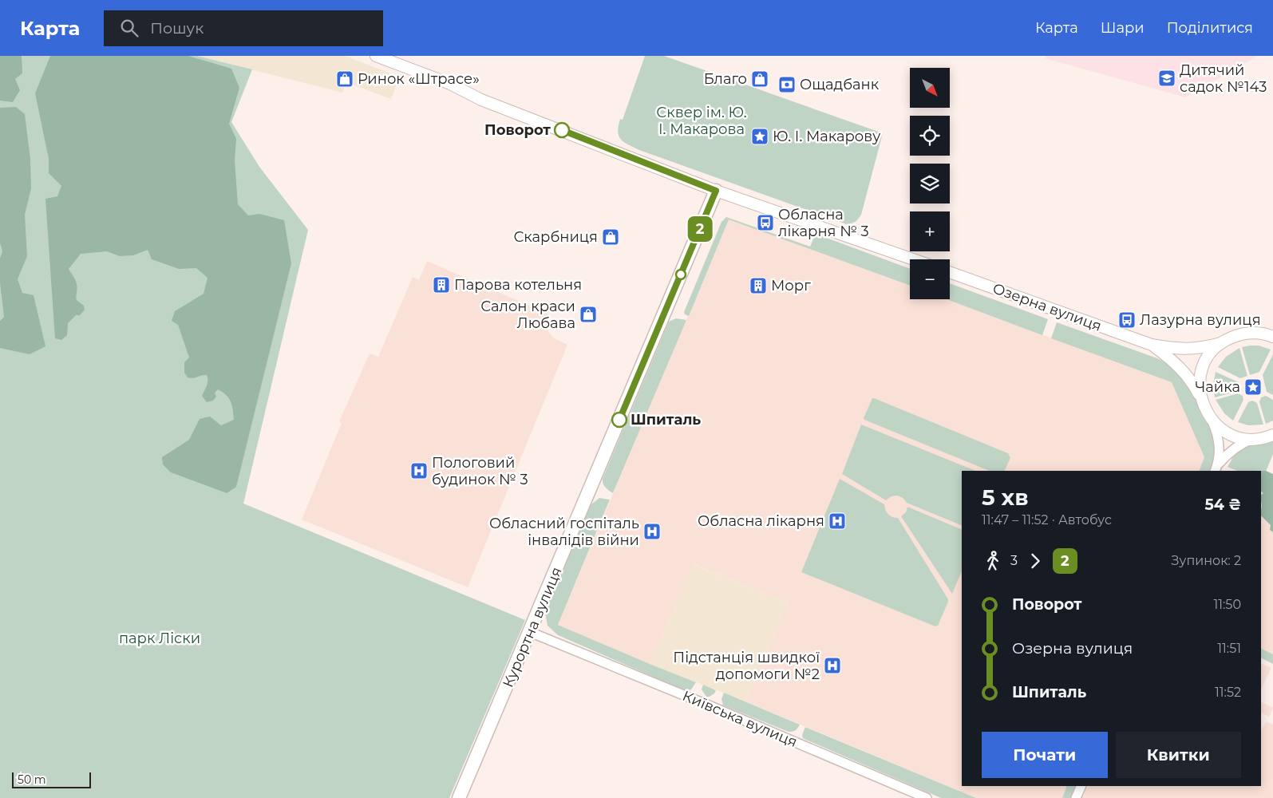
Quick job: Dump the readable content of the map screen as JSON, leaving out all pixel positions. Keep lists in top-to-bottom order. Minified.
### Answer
{"streets":{"main road":["Курортна вулиця"],"street":["Озерна вулиця","Київська вулиця"]},"crossings":[["Курортна вулиця","Київська вулиця"]],"parks":["Сквер ім. Ю. І. Макарова","парк Ліски"],"places":{"school or university":["Дитячий садок №143"],"shop":["Ринок «Штрасе»","Благо","Скарбниця","Салон краси Любава"],"bank":["Ощадбанк"],"other":["Поворот","Шпиталь"],"place":["Ю. І. Макарову","Чайка"],"bus stop":["Обласна лікарня № 3","Лазурна вулиця"],"building":["Парова котельня","Морг"],"hospital":["Пологовий будинок № 3","Обласна лікарня","Обласний госпіталь інвалідів війни","Підстанція швидкої допомоги №2"]},"lines":["bus line 2"],"scale_bar":"50 m","north":"bottom right","page":{"header":"Карта","search":"Пошук","nav":["Карта","Шари","Поділитися"],"on_map":"2","map_buttons":["+","−"],"heading":["5 хв","11:47 – 11:52 · Автобус","54 ₴"],"legs":["3","2","Зупинок: 2"],"list":[{"name":"Поворот","value":"11:50"},{"name":"Озерна вулиця","value":"11:51"},{"name":"Шпиталь","value":"11:52"}],"buttons":["Почати","Квитки"],"scale":"50 m"}}
